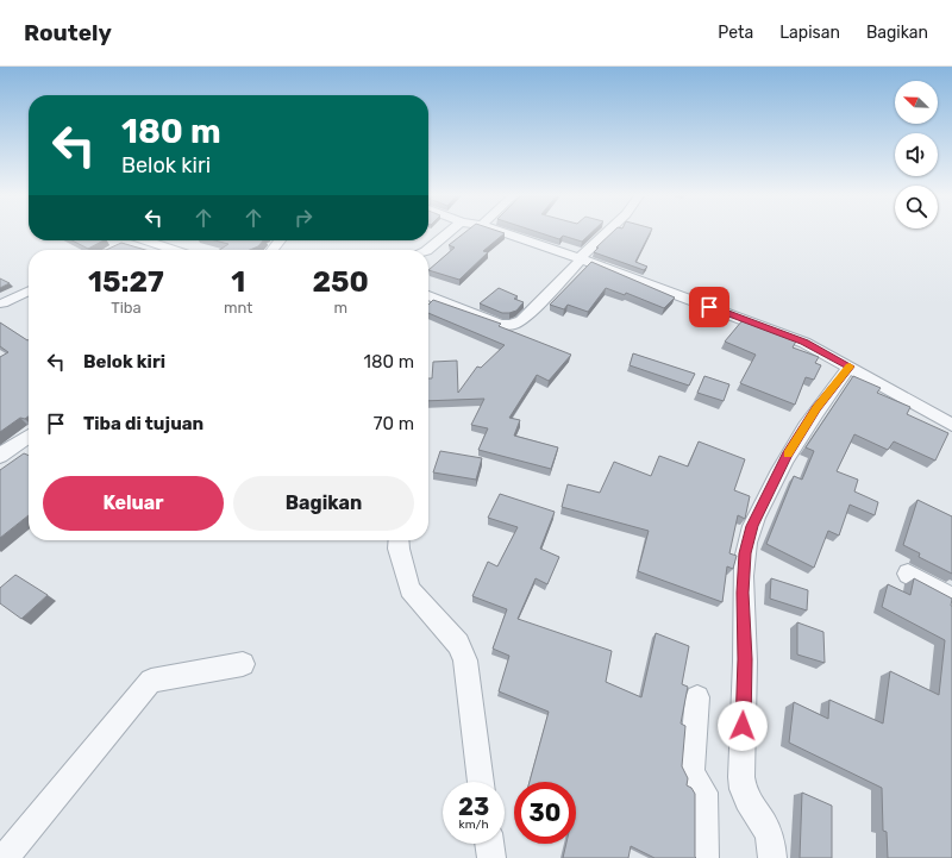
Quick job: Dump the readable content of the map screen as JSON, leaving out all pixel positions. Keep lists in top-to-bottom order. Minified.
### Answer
{"north":"top left","page":{"header":"Routely","nav":["Peta","Lapisan","Bagikan"],"turn":["180 m","Belok kiri"],"eta":["15:27","Tiba","1","mnt","250","m"],"list":[{"name":"Belok kiri","value":"180 m"},{"name":"Tiba di tujuan","value":"70 m"}],"buttons":["Keluar","Bagikan"],"speed":"23 km/h","limit":"30"}}
